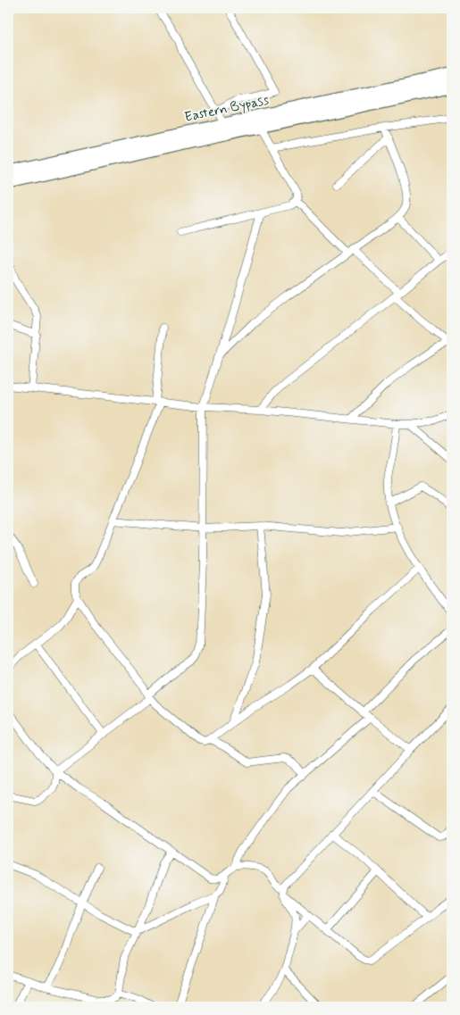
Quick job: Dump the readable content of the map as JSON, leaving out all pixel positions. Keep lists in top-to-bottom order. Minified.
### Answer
{"streets":{"highway":["Eastern Bypass"]}}
